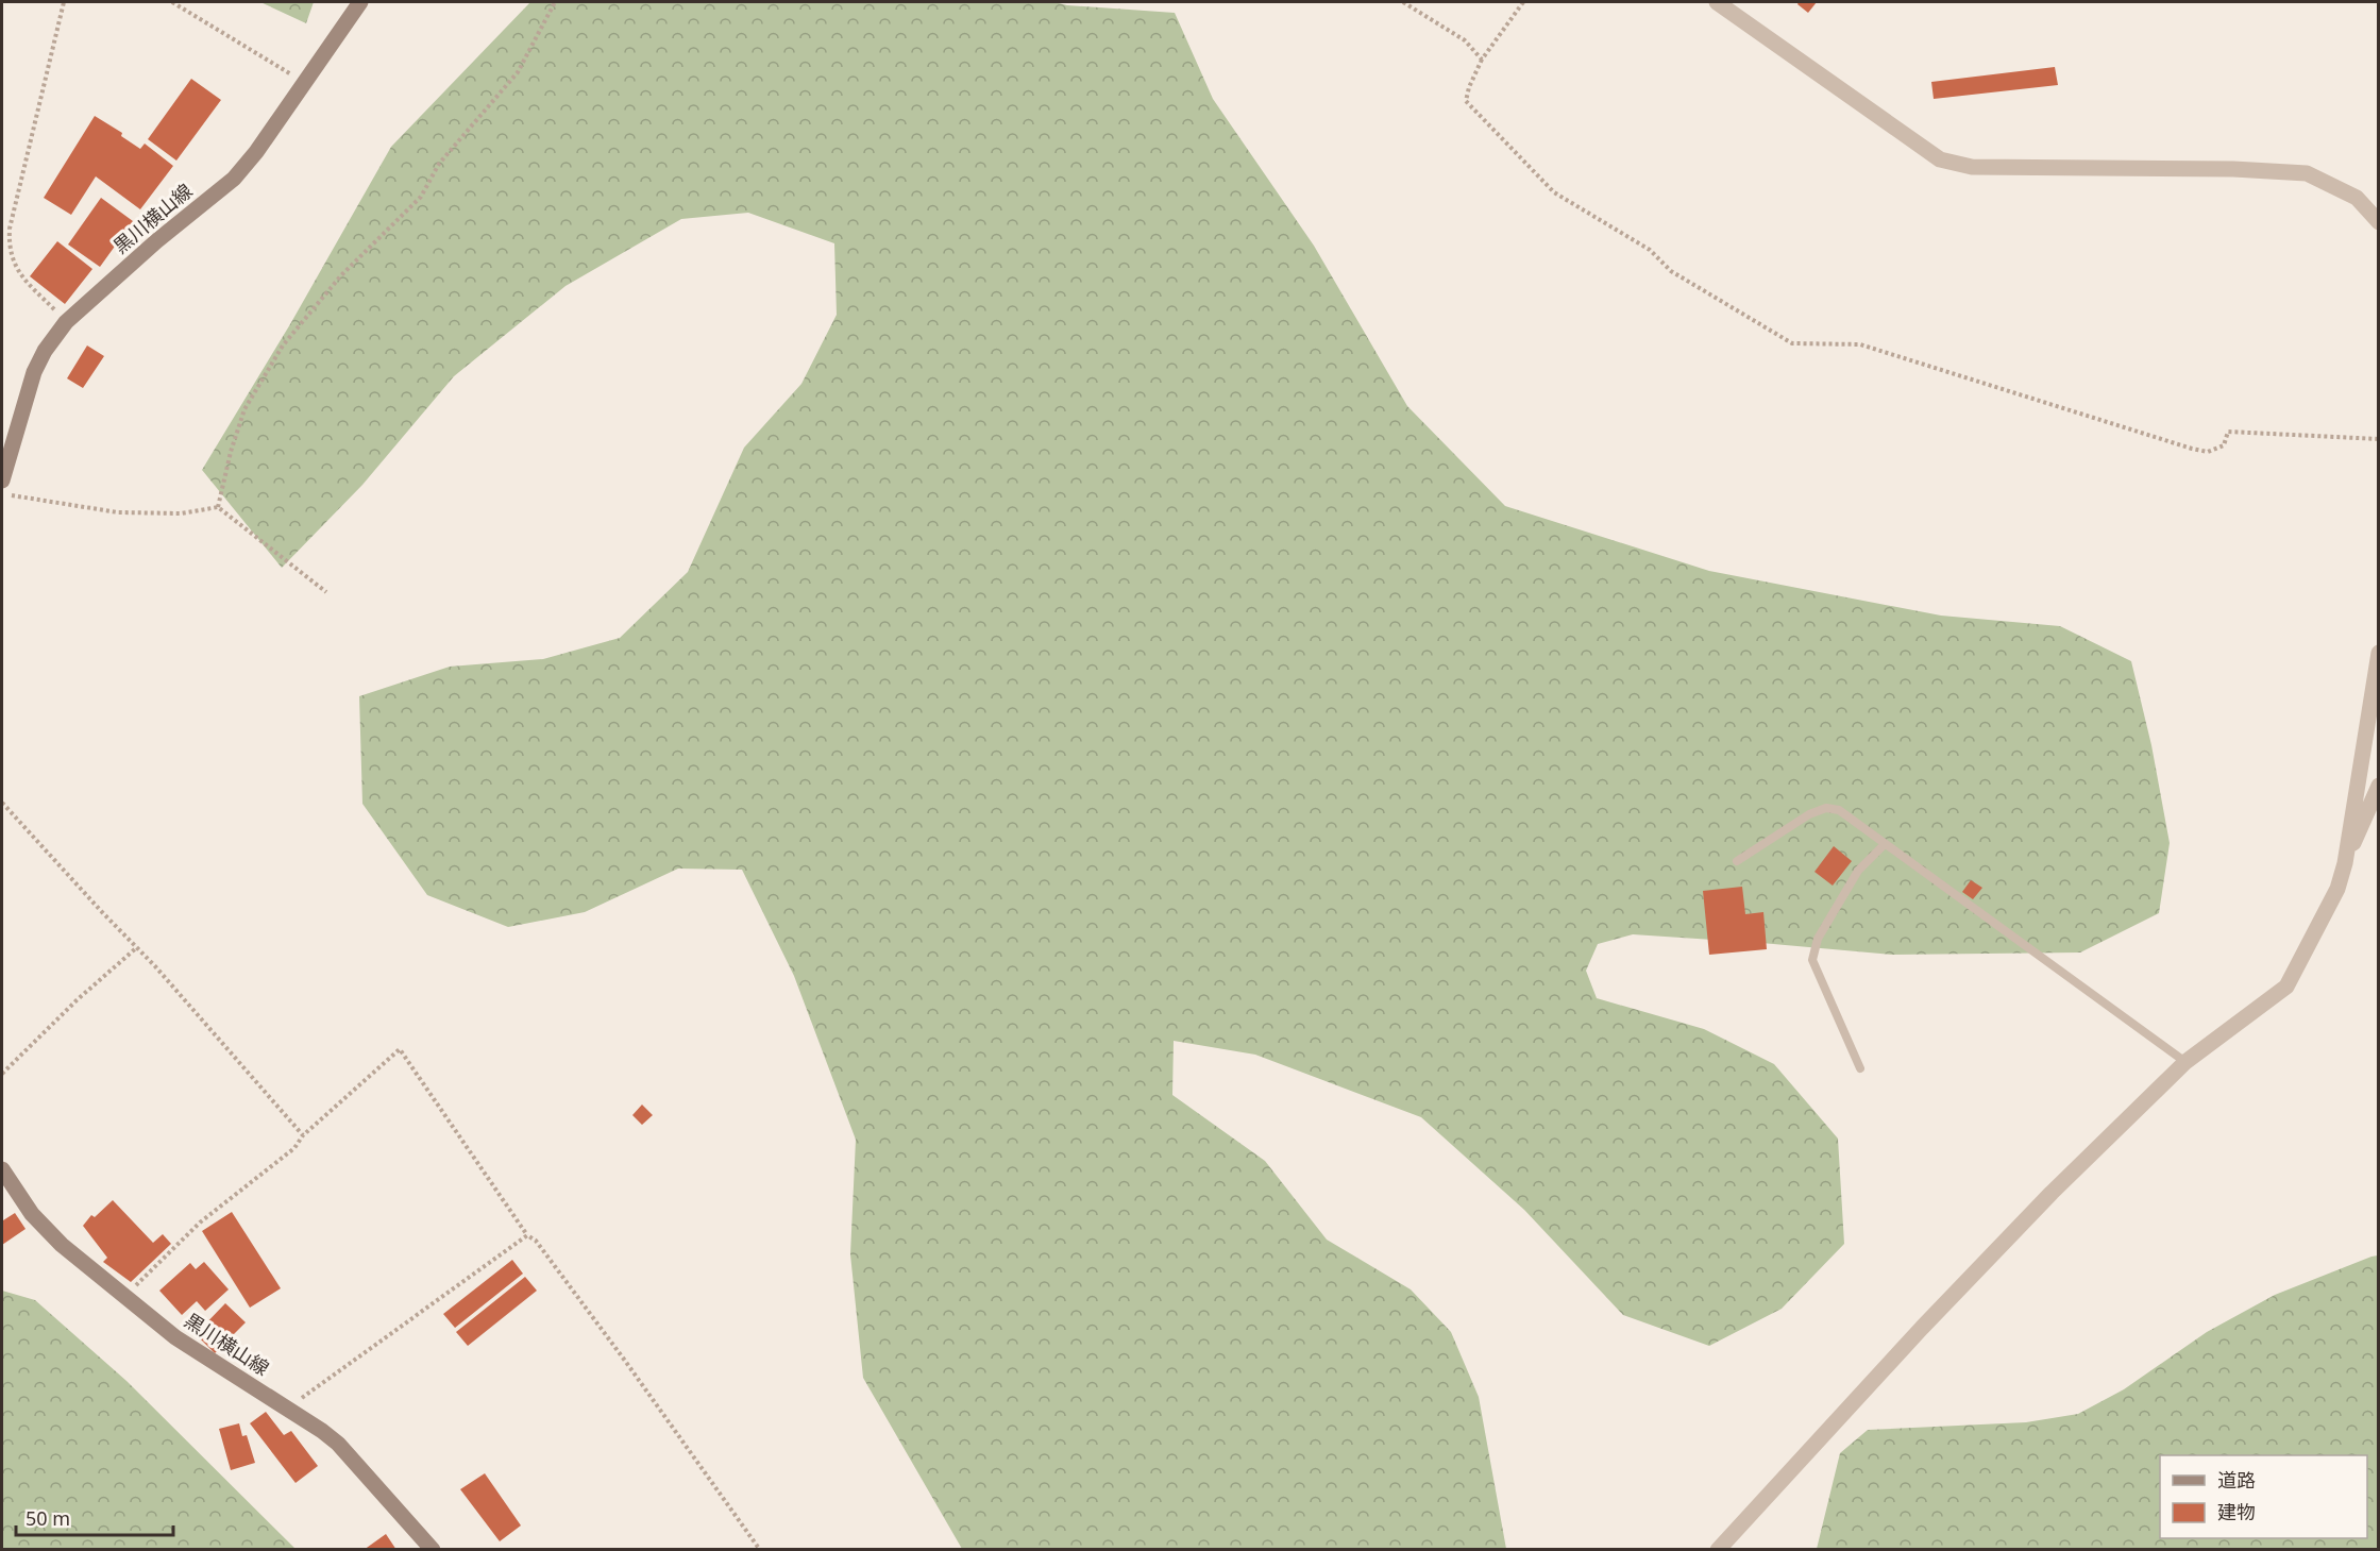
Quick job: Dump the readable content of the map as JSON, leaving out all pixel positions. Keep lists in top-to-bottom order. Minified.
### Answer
{"streets":{"main road":["黒川横山線"]},"legend":["道路","建物"],"scale_bar":"50 m"}
